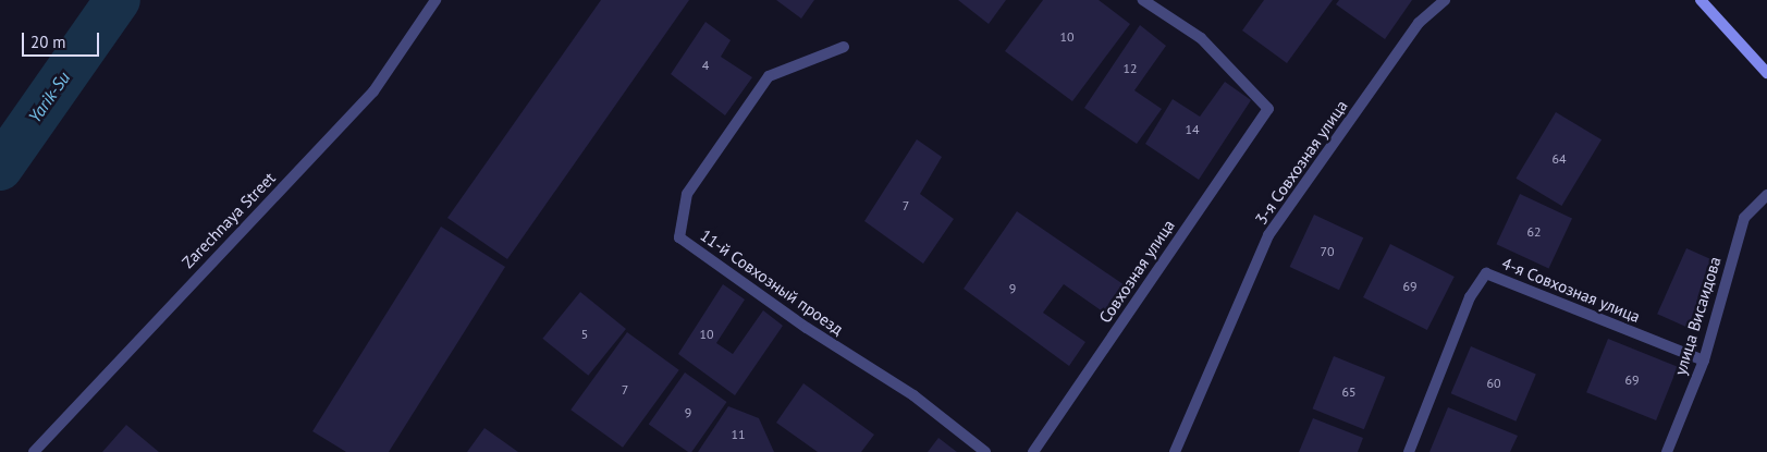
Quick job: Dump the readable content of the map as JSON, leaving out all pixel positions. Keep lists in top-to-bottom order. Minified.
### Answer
{"streets":{"street":["3-я Совхозная улица","Zarechnaya Street","Совхозная улица","11-й Совхозный проезд","4-я Совхозная улица","улица Висаидова"]},"crossings":[["4-я Совхозная улица","улица Висаидова"]],"water":["Yarik-Su"],"house_numbers":["10","4","12","14","64","7","62","70","69","9","5","10","69","60","7","65","9","11"],"scale_bar":"20 m"}
